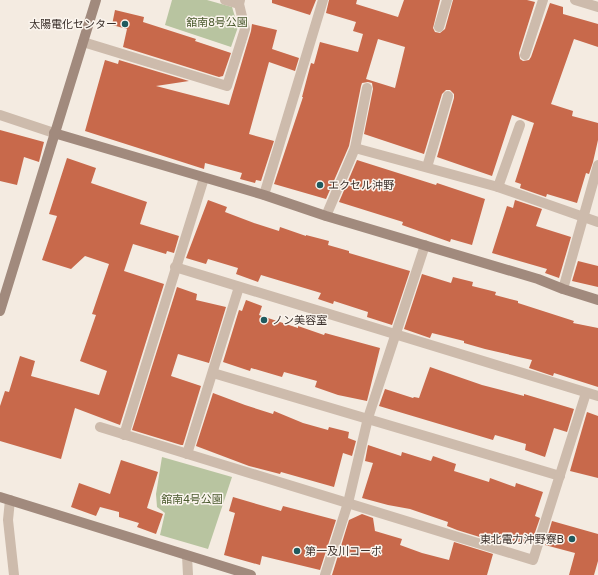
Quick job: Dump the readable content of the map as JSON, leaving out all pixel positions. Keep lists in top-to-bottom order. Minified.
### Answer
{"parks":["舘南8号公園","舘南4号公園"],"places":["太陽電化センター","エクセル沖野","ノン美容室","東北電力沖野寮B","第一及川コーポ"]}
